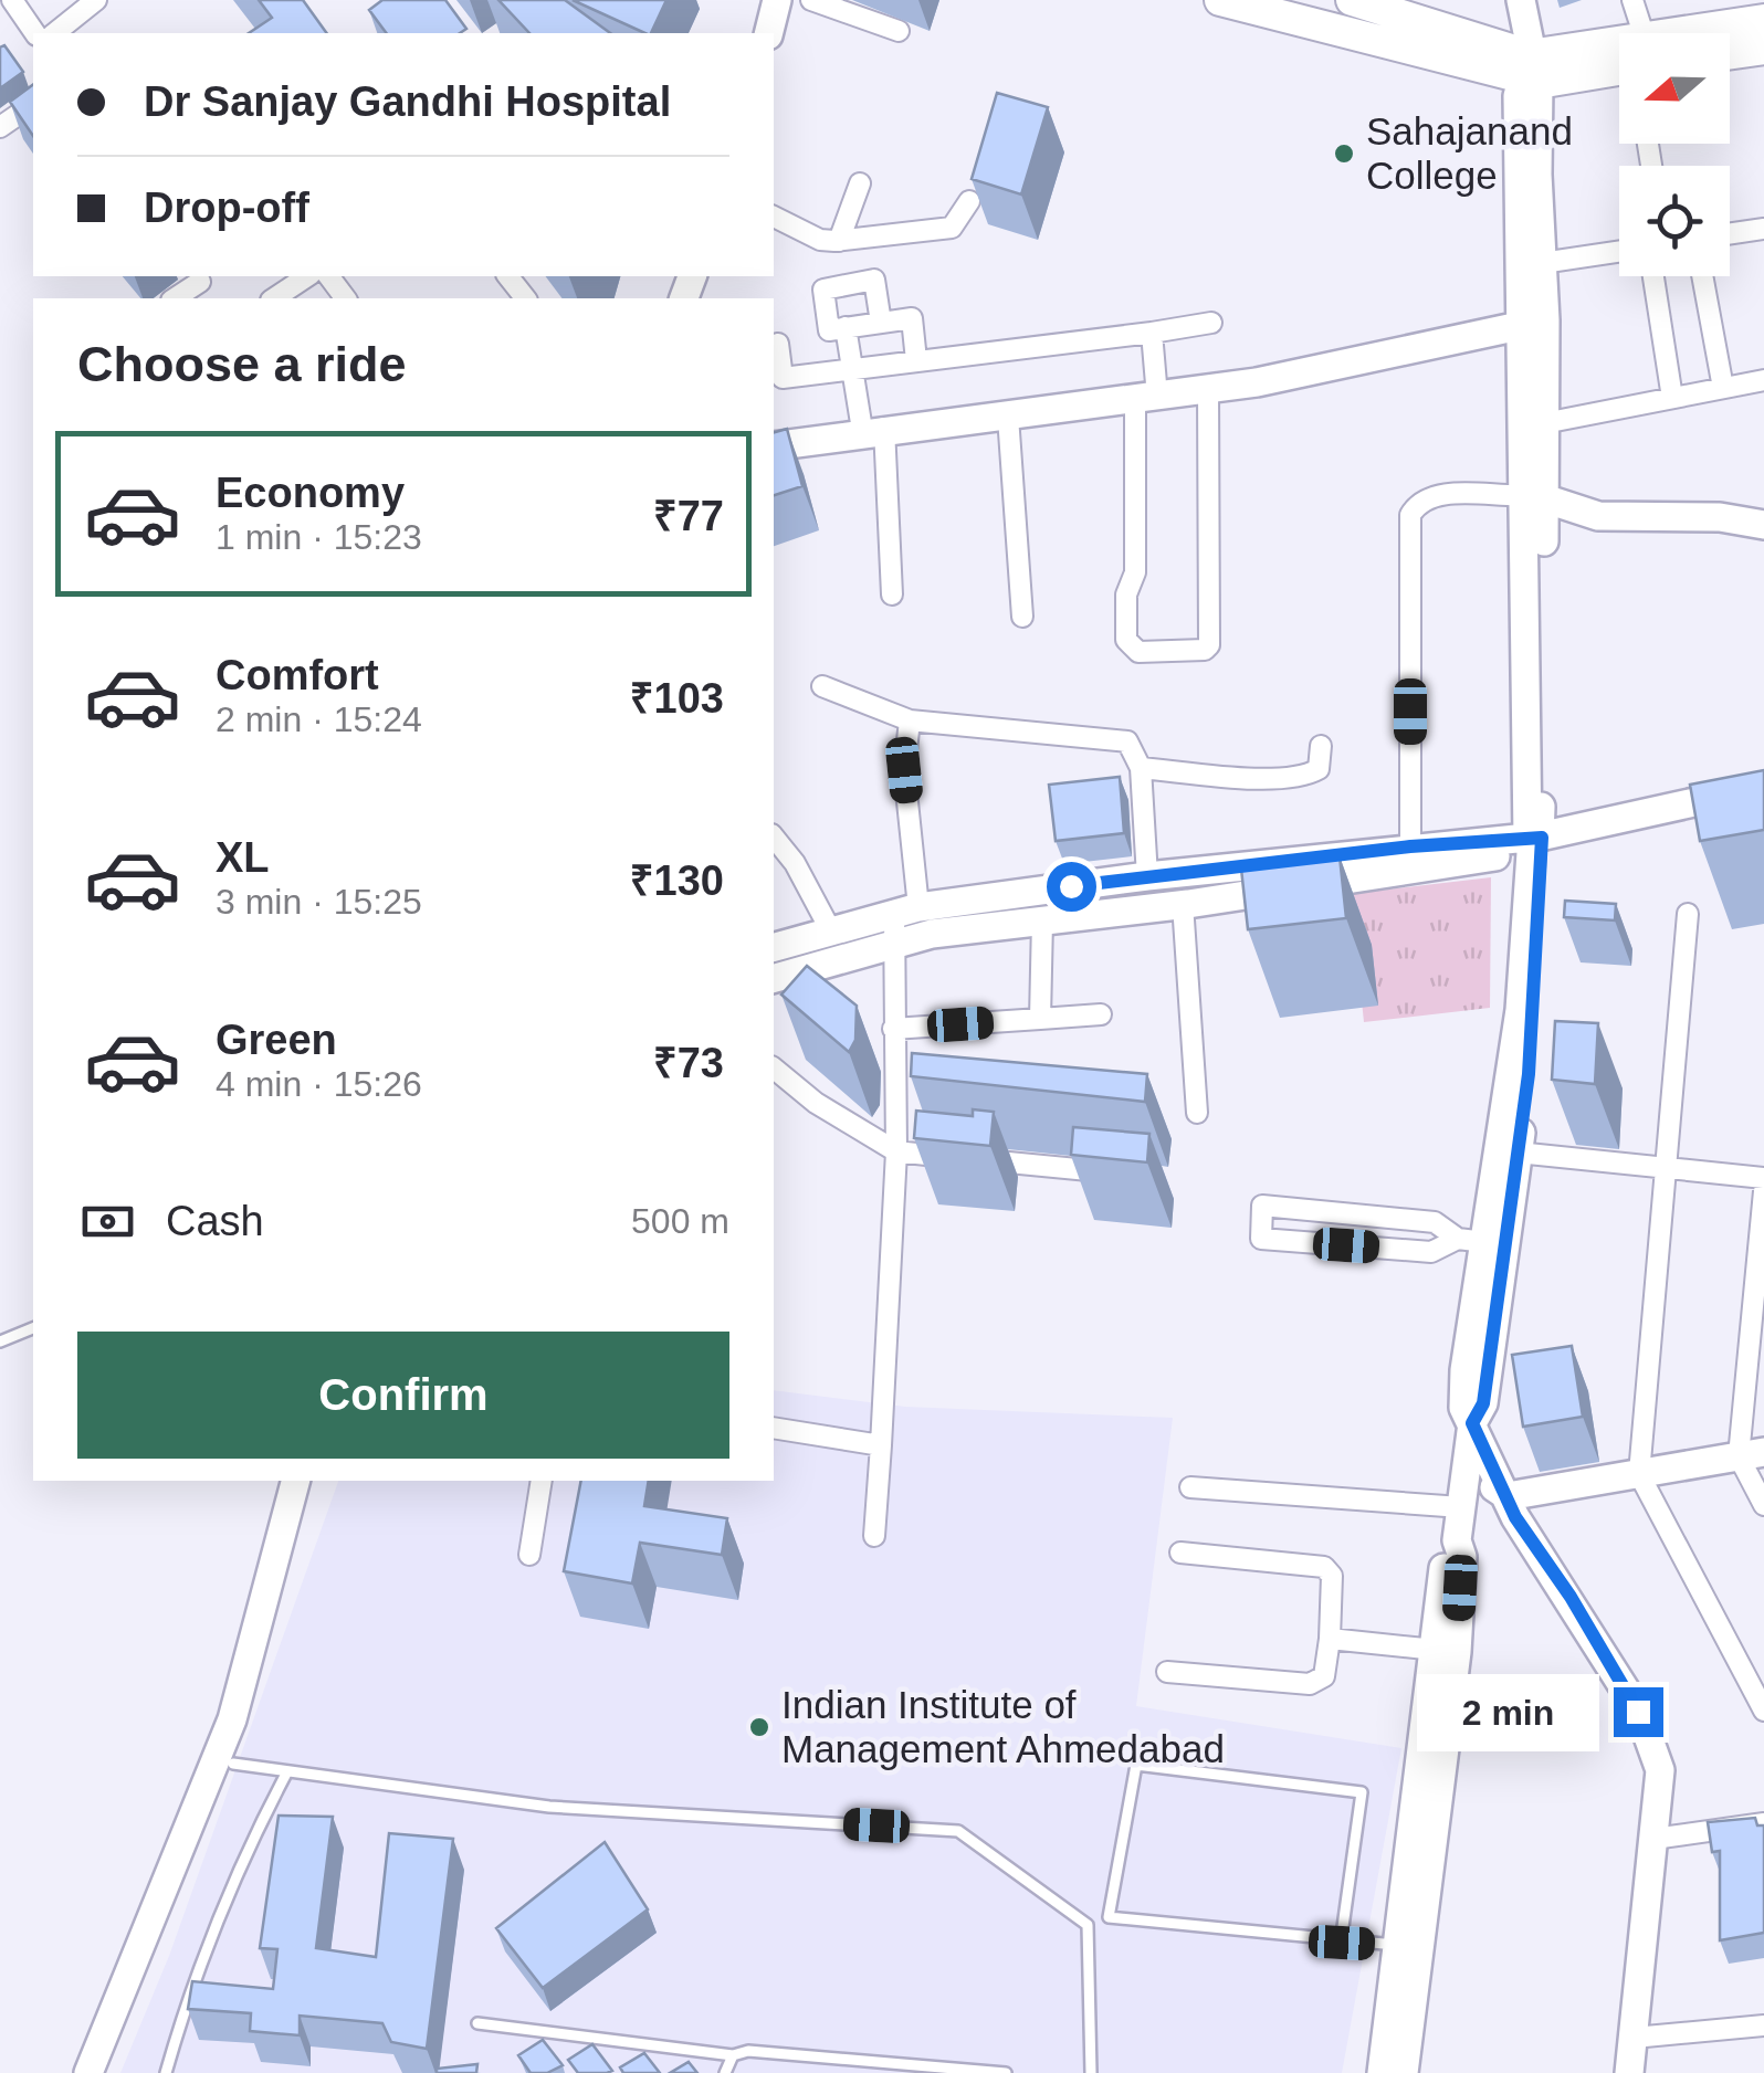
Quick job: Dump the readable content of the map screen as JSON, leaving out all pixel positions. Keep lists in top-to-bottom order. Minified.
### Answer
{"places":["Sahajanand College","Indian Institute of Management Ahmedabad"],"north":"left","page":{"banner":["Dr Sanjay Gandhi Hospital","Drop-off"],"heading":"Choose a ride","list":[{"name":"Economy","note":"1 min · 15:23","value":"₹77"},{"name":"Comfort","note":"2 min · 15:24","value":"₹103"},{"name":"XL","note":"3 min · 15:25","value":"₹130"},{"name":"Green","note":"4 min · 15:26","value":"₹73"}],"pay":["Cash","500 m"],"buttons":"Confirm","bubble":"2 min"}}
